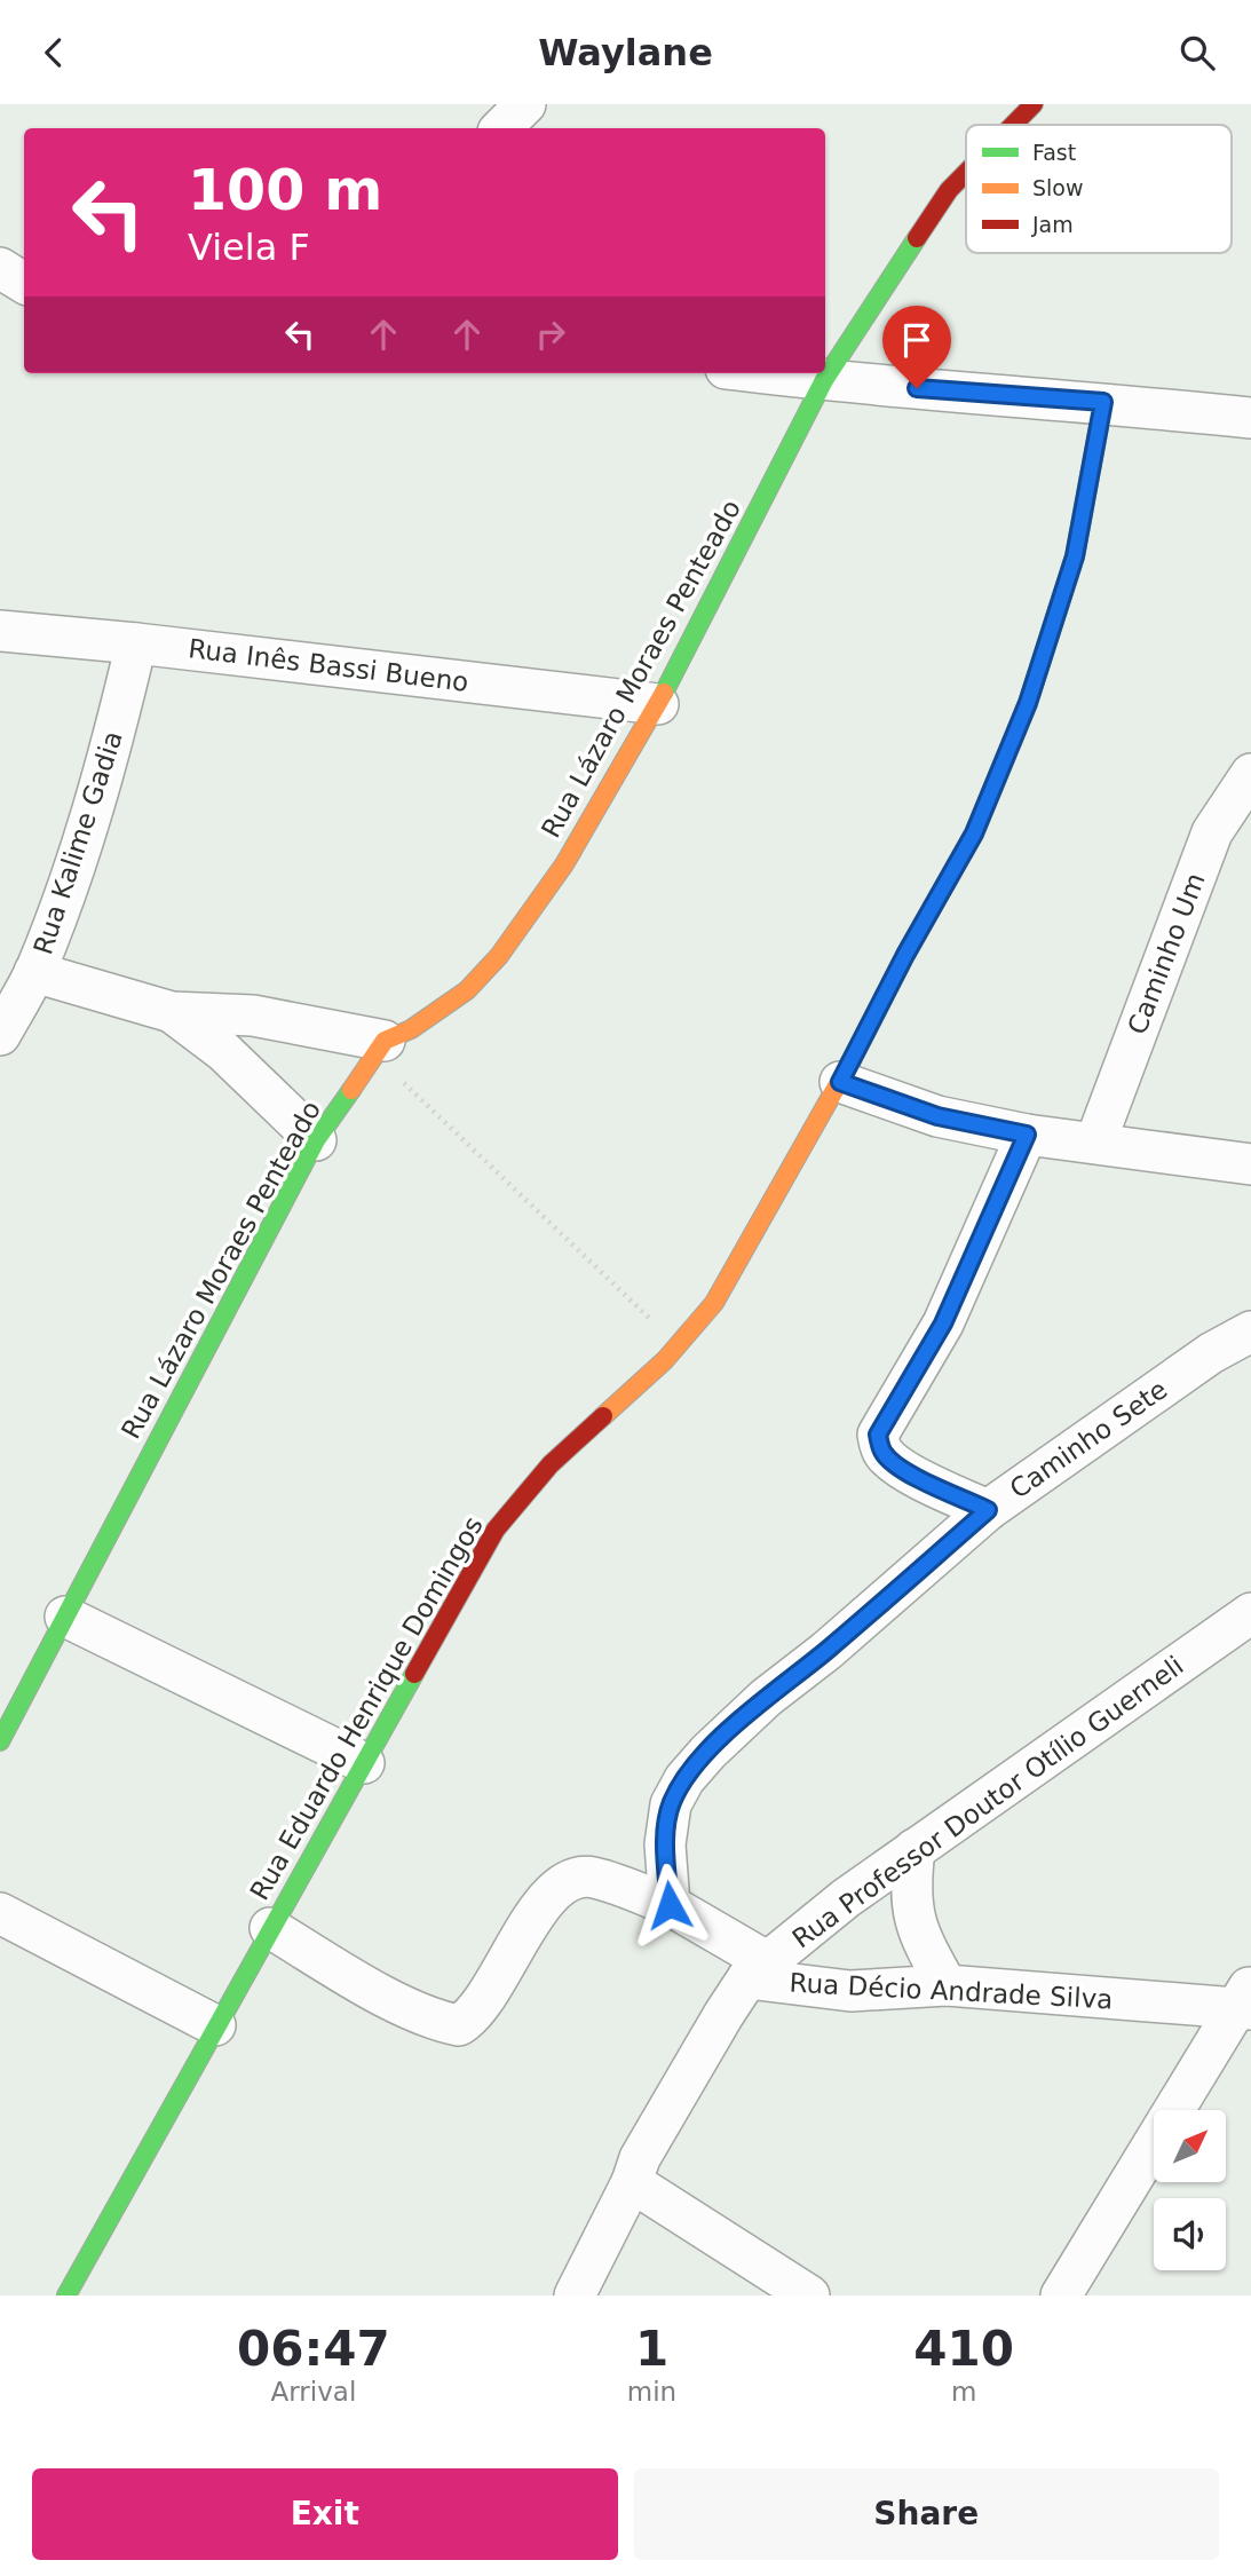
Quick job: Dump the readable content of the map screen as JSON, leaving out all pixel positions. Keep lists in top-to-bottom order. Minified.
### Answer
{"streets":{"street":["Rua Inês Bassi Bueno","Rua Lázaro Moraes Penteado","Rua Kalime Gadia","Caminho Um","Caminho Sete","Rua Eduardo Henrique Domingos","Rua Professor Doutor Otílio Guerneli","Rua Décio Andrade Silva"]},"crossings":[["Rua Inês Bassi Bueno","Rua Lázaro Moraes Penteado"],["Rua Inês Bassi Bueno","Rua Kalime Gadia"],["Rua Professor Doutor Otílio Guerneli","Rua Décio Andrade Silva"]],"legend":["Fast","Slow","Jam"],"north":"top right","page":{"header":"Waylane","turn":["100 m","Viela F"],"eta":["06:47","Arrival","1","min","410","m"],"buttons":["Exit","Share"]}}
